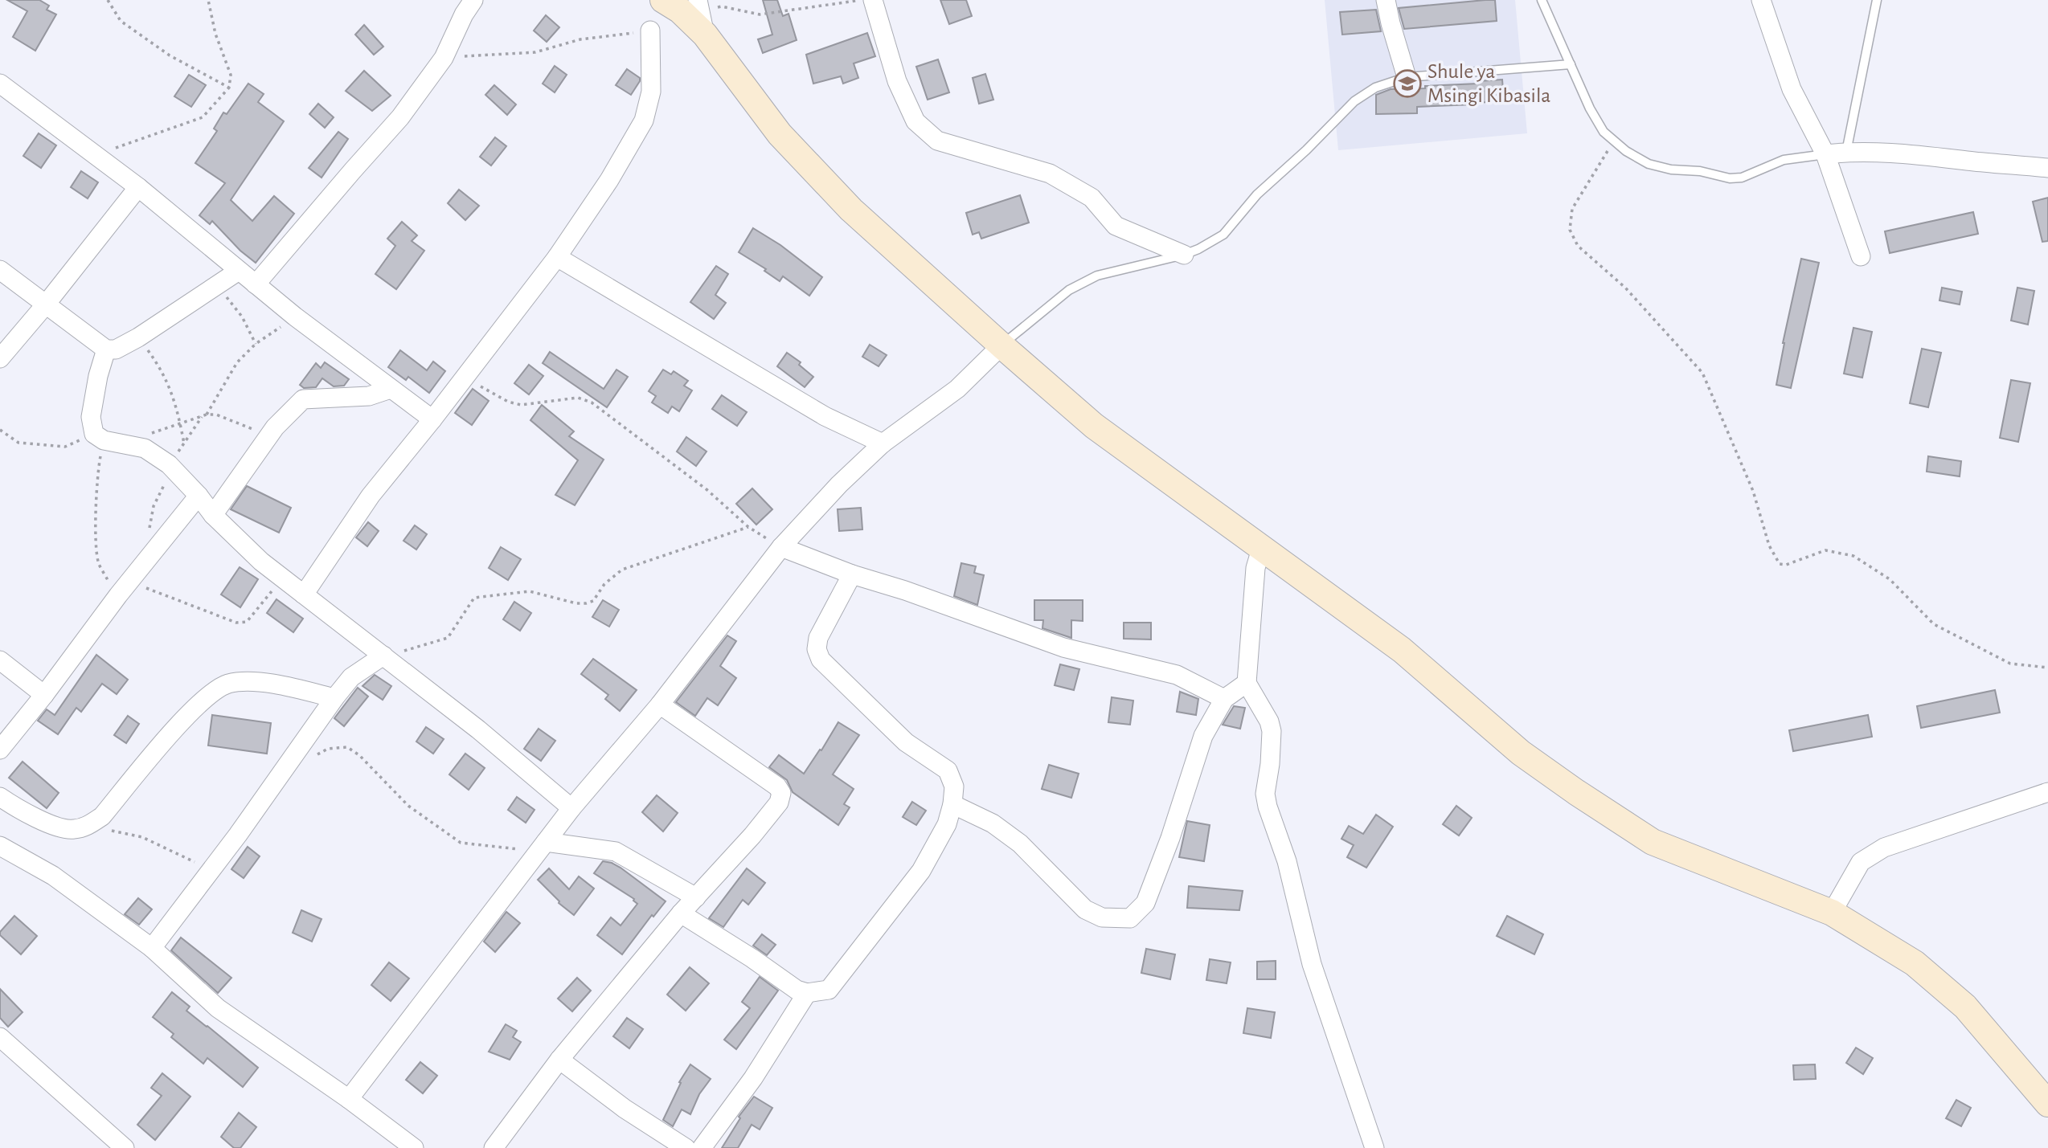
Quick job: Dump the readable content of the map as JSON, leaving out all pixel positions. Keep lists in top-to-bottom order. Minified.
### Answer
{"places":{"school or university":["Shule ya Msingi Kibasila"]}}
